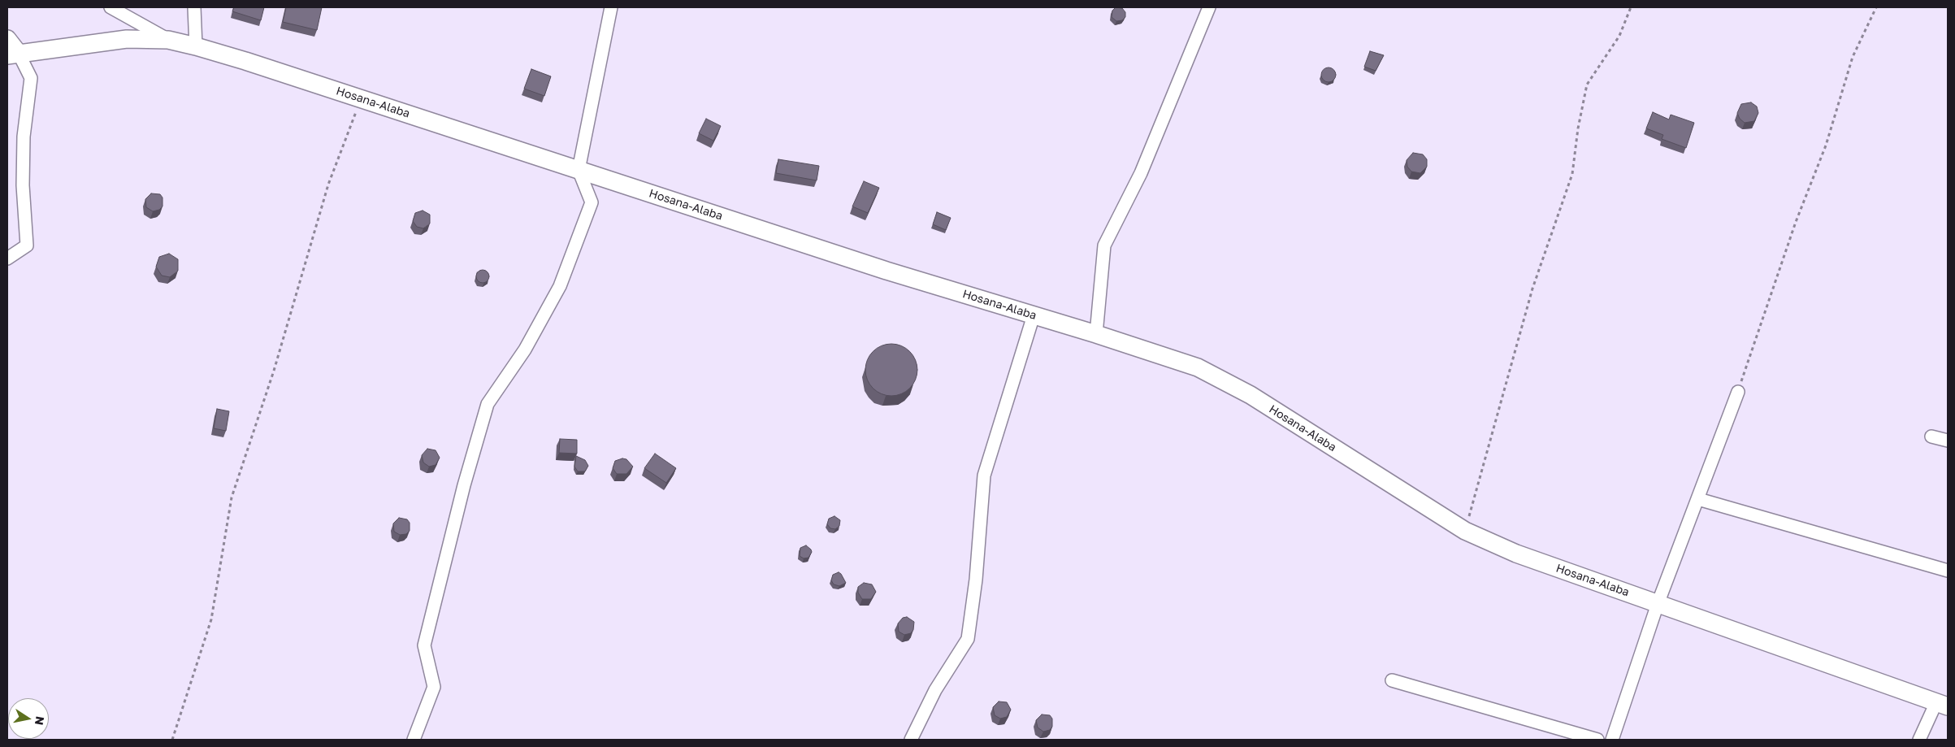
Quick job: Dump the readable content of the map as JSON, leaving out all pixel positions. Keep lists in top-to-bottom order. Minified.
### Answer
{"streets":{"main road":["Hosana-Alaba"]},"north":"right"}
